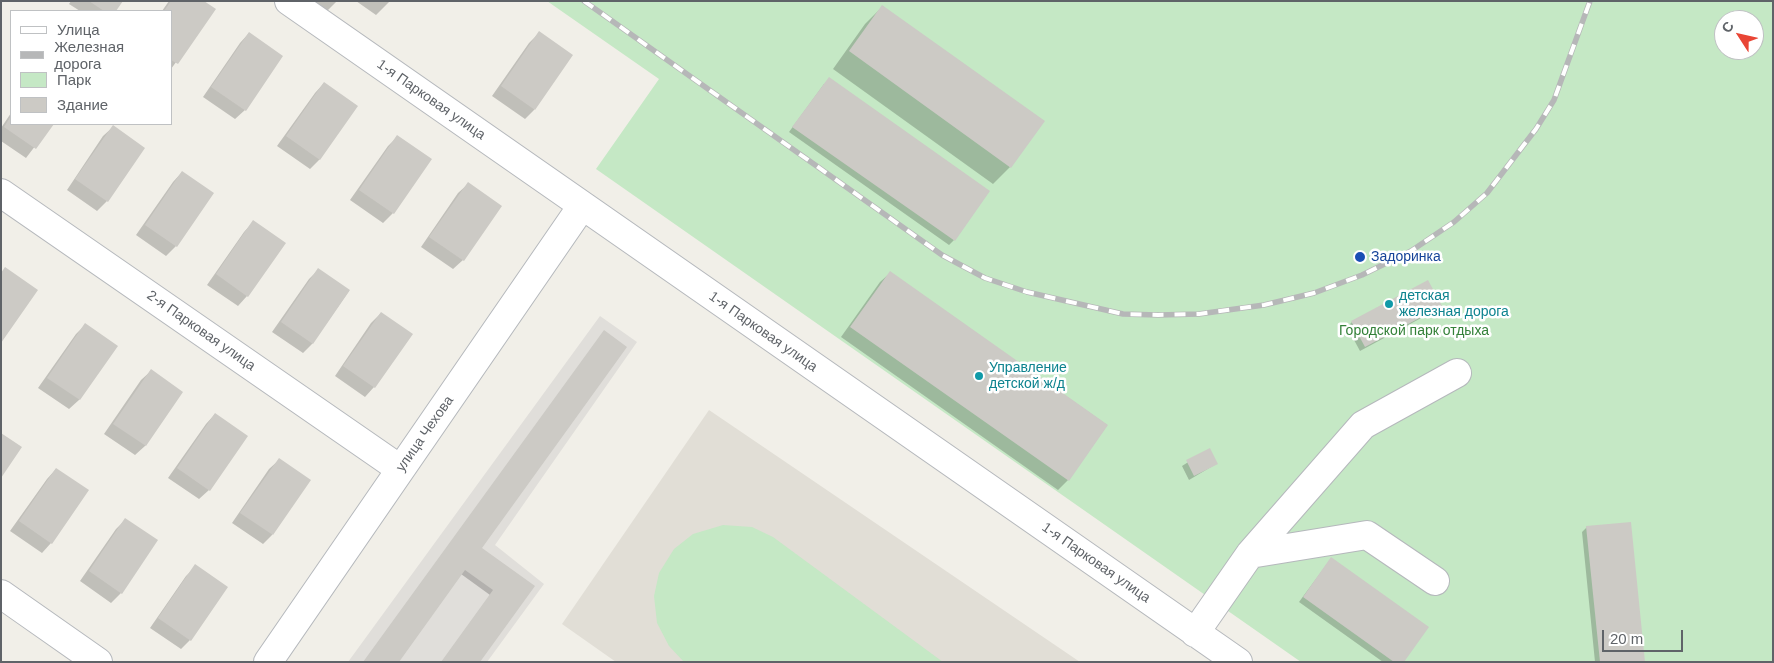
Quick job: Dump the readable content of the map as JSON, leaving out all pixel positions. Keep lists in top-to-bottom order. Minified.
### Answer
{"streets":{"street":["1-я Парковая улица","2-я Парковая улица","улица Чехова"]},"crossings":[["1-я Парковая улица","улица Чехова"],["2-я Парковая улица","улица Чехова"]],"parks":["Городской парк отдыха"],"places":["Задоринка","детская железная дорога","Управление детской ж/д"],"legend":["Улица","Железная дорога","Парк","Здание"],"scale_bar":"20 m","north":"top left"}
